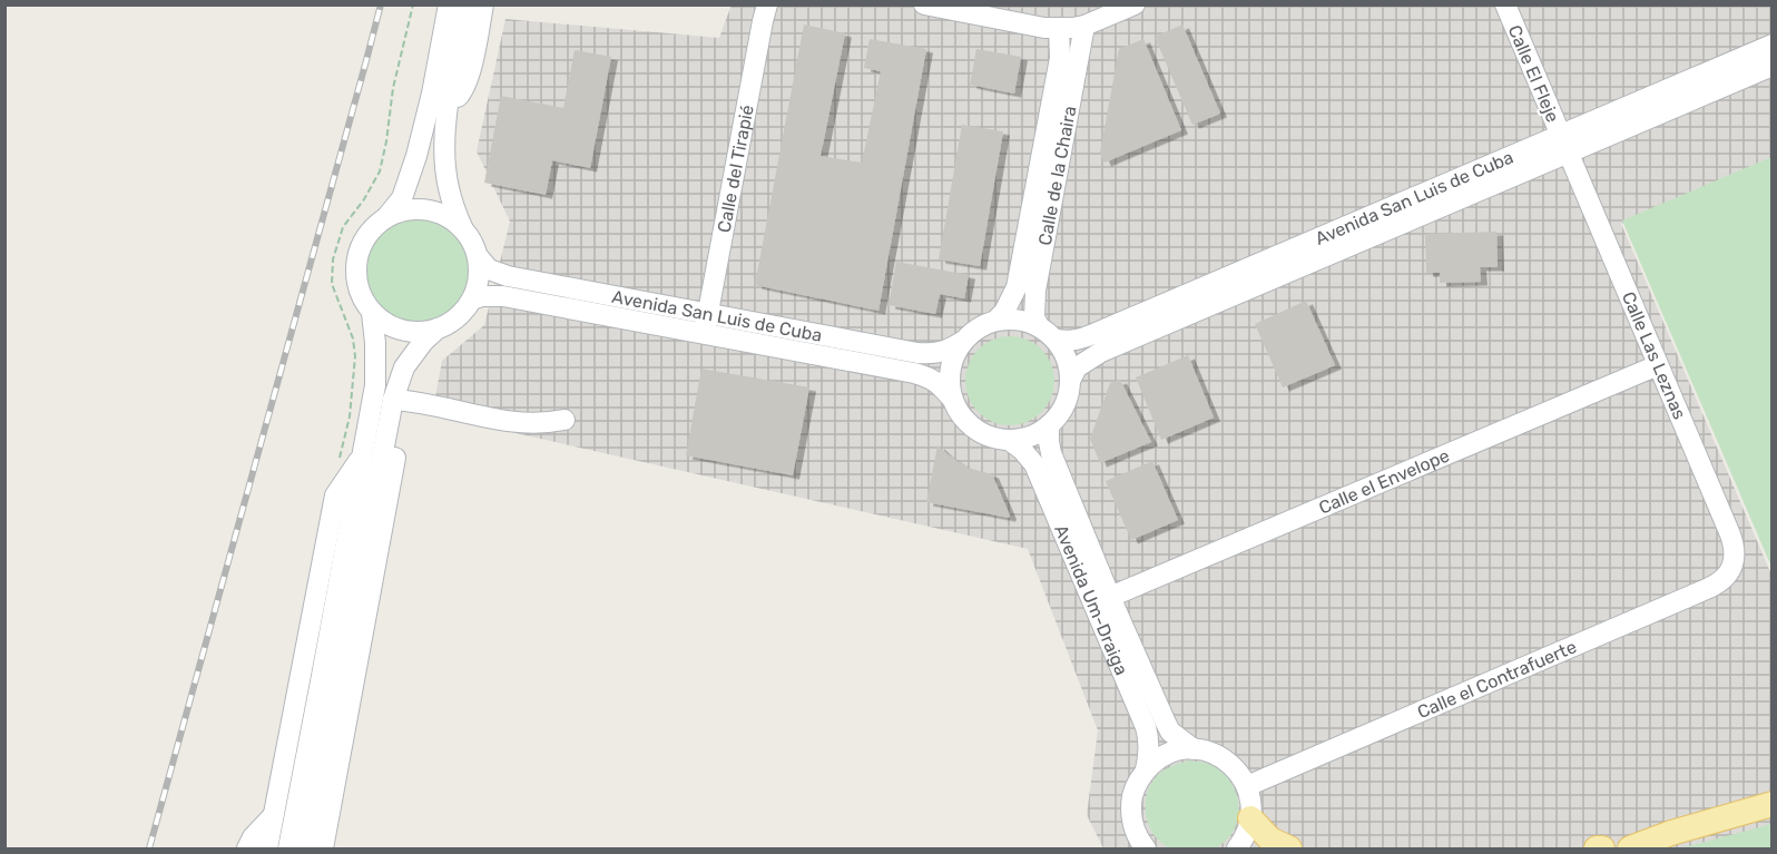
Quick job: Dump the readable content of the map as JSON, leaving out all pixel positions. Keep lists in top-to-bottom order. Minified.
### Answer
{"streets":{"street":["Calle El Fleje","Calle del Tirapié","Calle de la Chaira","Avenida San Luis de Cuba","Calle Las Leznas","Calle el Envelope","Avenida Um-Draiga","Calle el Contrafuerte"]},"crossings":[["Calle El Fleje","Avenida San Luis de Cuba"],["Calle El Fleje","Calle Las Leznas"],["Calle del Tirapié","Avenida San Luis de Cuba"],["Calle de la Chaira","Avenida San Luis de Cuba"],["Calle de la Chaira","Avenida Um-Draiga"],["Avenida San Luis de Cuba","Calle Las Leznas"],["Avenida San Luis de Cuba","Avenida Um-Draiga"],["Calle Las Leznas","Calle el Envelope"],["Calle Las Leznas","Calle el Contrafuerte"],["Calle el Envelope","Avenida Um-Draiga"]]}
